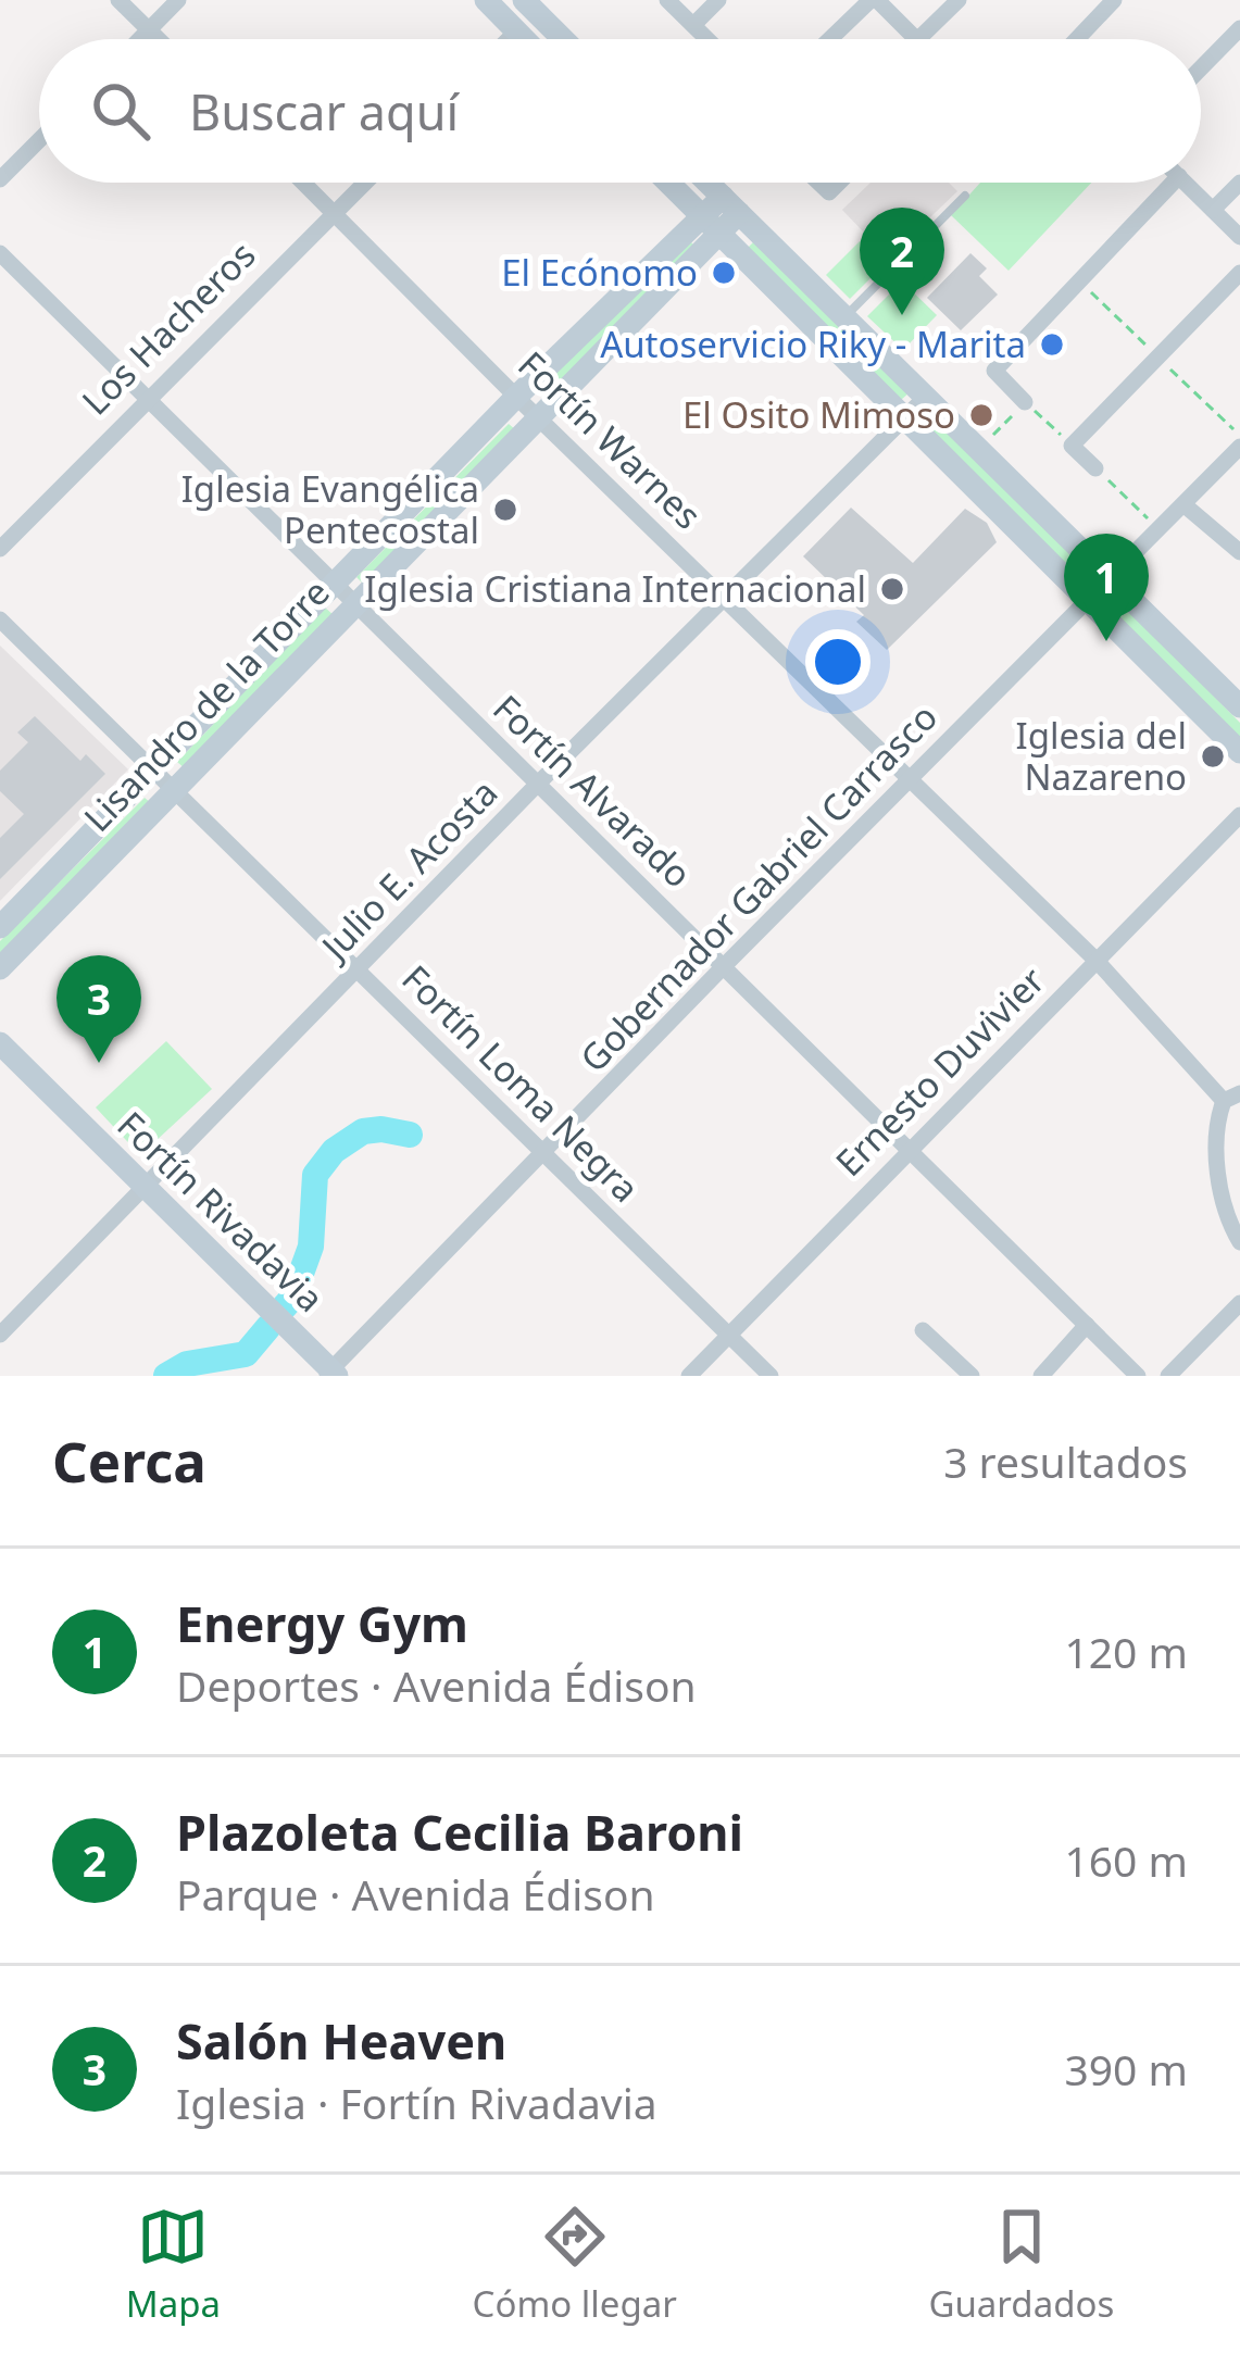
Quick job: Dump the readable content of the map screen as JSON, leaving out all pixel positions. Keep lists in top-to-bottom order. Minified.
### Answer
{"streets":{"main road":["Lisandro de la Torre","Fortín Rivadavia"],"street":["Los Hacheros","Fortín Warnes","Fortín Alvarado","Julio E. Acosta","Gobernador Gabriel Carrasco","Ernesto Duvivier","Fortín Loma Negra"]},"crossings":[["Los Hacheros","Fortín Warnes"],["Los Hacheros","Fortín Alvarado"],["Fortín Warnes","Lisandro de la Torre"],["Fortín Warnes","Julio E. Acosta"],["Fortín Warnes","Gobernador Gabriel Carrasco"],["Fortín Warnes","Ernesto Duvivier"],["Lisandro de la Torre","Fortín Alvarado"],["Lisandro de la Torre","Fortín Loma Negra"],["Fortín Alvarado","Julio E. Acosta"],["Fortín Alvarado","Gobernador Gabriel Carrasco"],["Fortín Alvarado","Ernesto Duvivier"],["Julio E. Acosta","Fortín Loma Negra"],["Julio E. Acosta","Fortín Rivadavia"],["Gobernador Gabriel Carrasco","Fortín Loma Negra"],["Gobernador Gabriel Carrasco","Fortín Rivadavia"],["Ernesto Duvivier","Fortín Loma Negra"]],"places":["El Ecónomo","Autoservicio Riky - Marita","El Osito Mimoso","Iglesia Evangélica Pentecostal","Iglesia Cristiana Internacional","Iglesia del Nazareno"],"page":{"search":"Buscar aquí","pins":["2","1","3"],"heading":["Cerca","3 resultados"],"list":[{"mark":"1","name":"Energy Gym","note":"Deportes · Avenida Édison","value":"120 m"},{"mark":"2","name":"Plazoleta Cecilia Baroni","note":"Parque · Avenida Édison","value":"160 m"},{"mark":"3","name":"Salón Heaven","note":"Iglesia · Fortín Rivadavia","value":"390 m"}],"nav":["Mapa","Cómo llegar","Guardados"]}}
